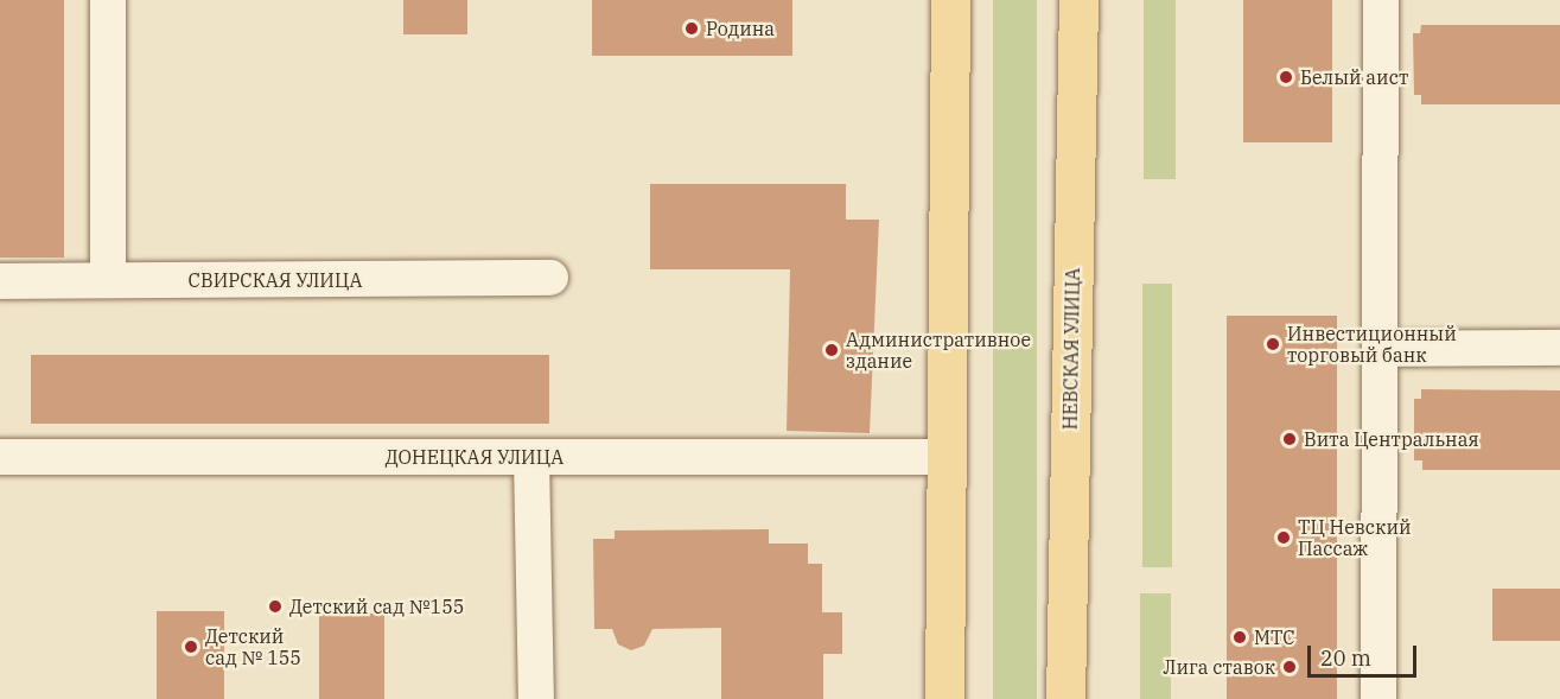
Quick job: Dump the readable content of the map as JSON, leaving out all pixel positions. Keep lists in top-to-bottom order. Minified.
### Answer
{"streets":{"main road":["НЕВСКАЯ УЛИЦА"],"street":["СВИРСКАЯ УЛИЦА","ДОНЕЦКАЯ УЛИЦА"]},"places":["Родина","Белый аист","Инвестиционный торговый банк","Административное здание","Вита Центральная","ТЦ Невский Пассаж","Детский сад №155","МТС","Детский сад № 155","Лига ставок"],"scale_bar":"20 m"}
